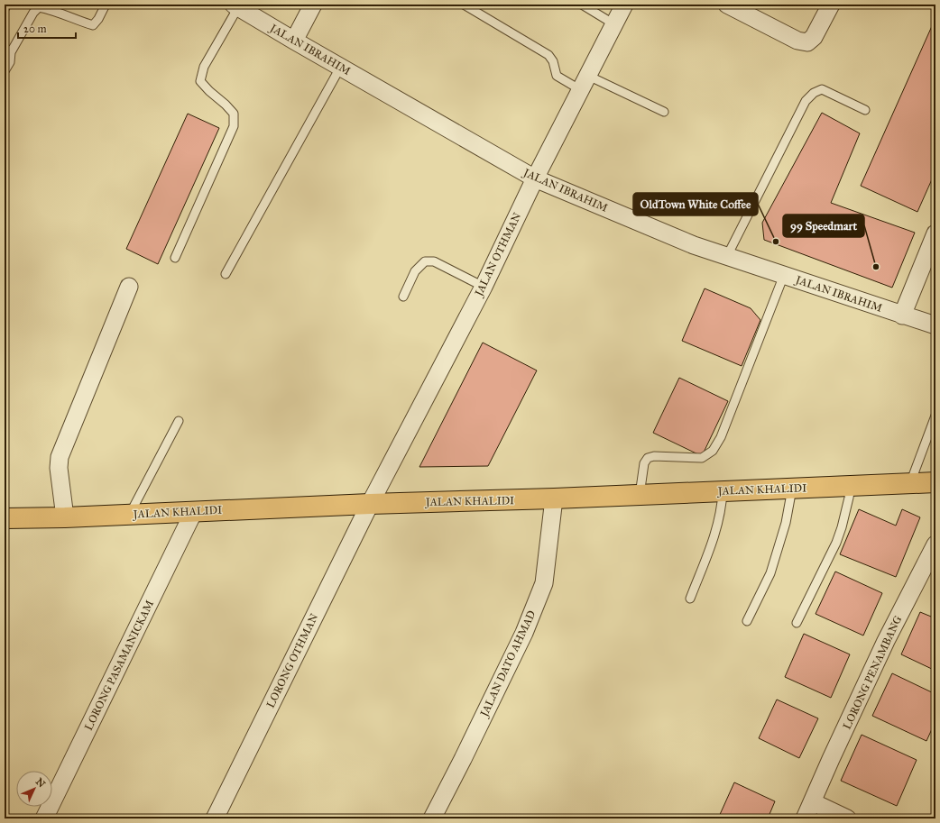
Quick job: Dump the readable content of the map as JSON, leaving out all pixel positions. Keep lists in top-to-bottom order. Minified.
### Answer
{"streets":{"main road":["JALAN KHALIDI"],"street":["JALAN IBRAHIM","JALAN OTHMAN","LORONG OTHMAN","JALAN DATO AHMAD","LORONG PASAMANICKAM","LORONG PENAMBANG"]},"crossings":[["JALAN IBRAHIM","JALAN OTHMAN"],["JALAN OTHMAN","JALAN KHALIDI"],["JALAN OTHMAN","LORONG OTHMAN"],["JALAN KHALIDI","LORONG OTHMAN"],["JALAN KHALIDI","JALAN DATO AHMAD"],["JALAN KHALIDI","LORONG PASAMANICKAM"]],"places":["OldTown White Coffee","99 Speedmart"],"scale_bar":"20 m","north":"top right"}
